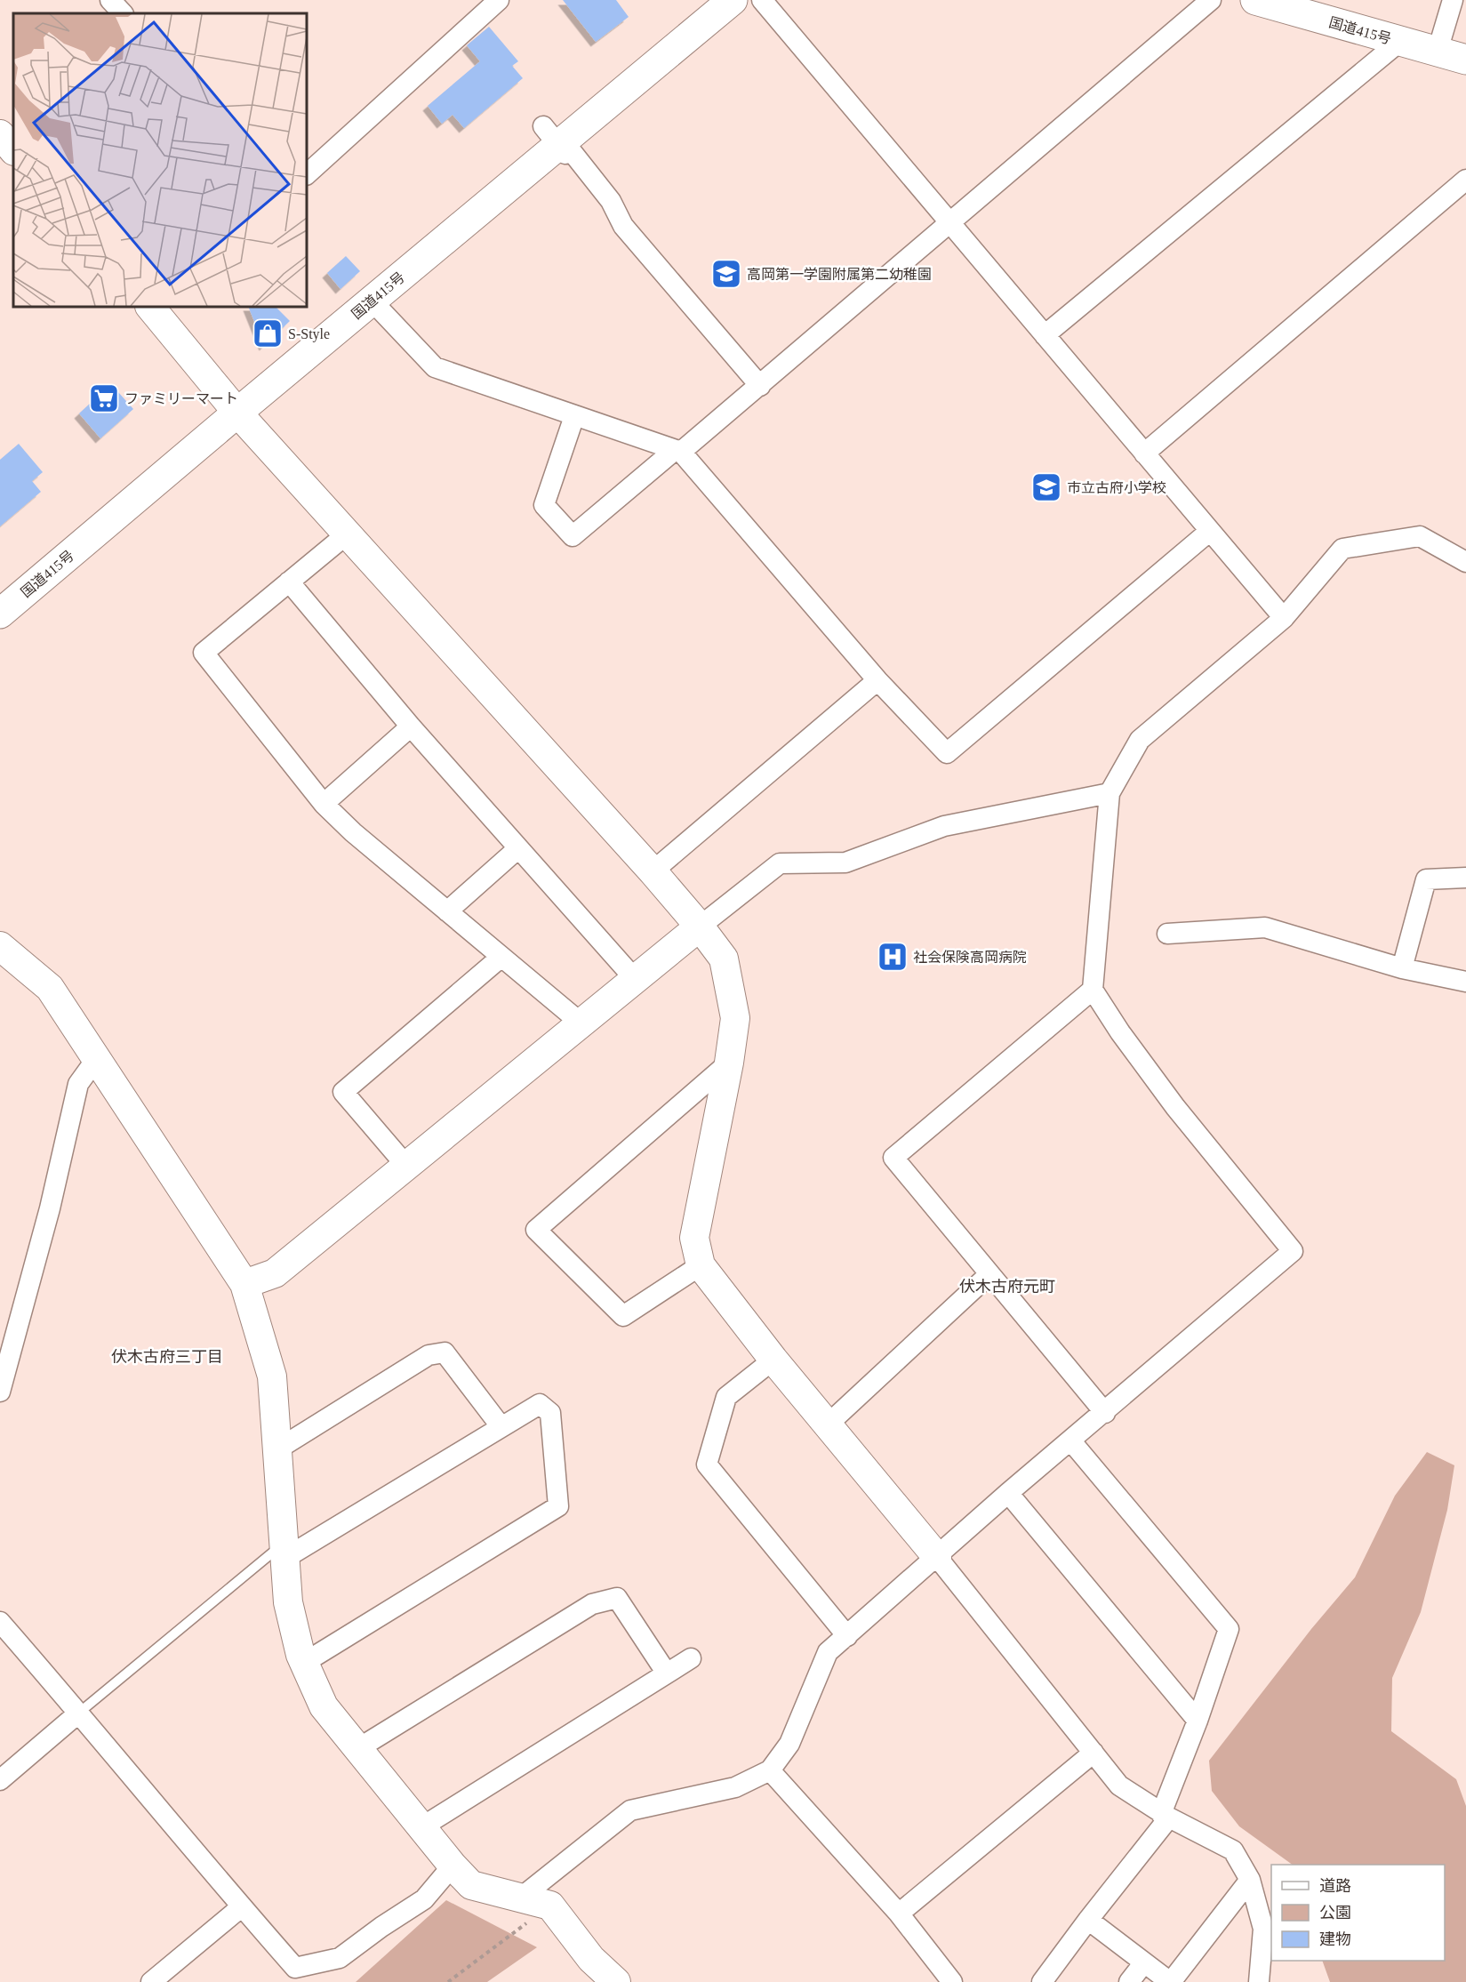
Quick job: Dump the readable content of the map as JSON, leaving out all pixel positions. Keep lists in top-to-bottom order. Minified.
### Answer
{"streets":{"highway":["国道415号"]},"districts":["伏木古府元町","伏木古府三丁目"],"places":{"school or university":["高岡第一学園附属第二幼稚園","市立古府小学校"],"shop":["S-Style"],"supermarket":["ファミリーマート"],"hospital":["社会保険高岡病院"]},"legend":["道路","公園","建物"]}
